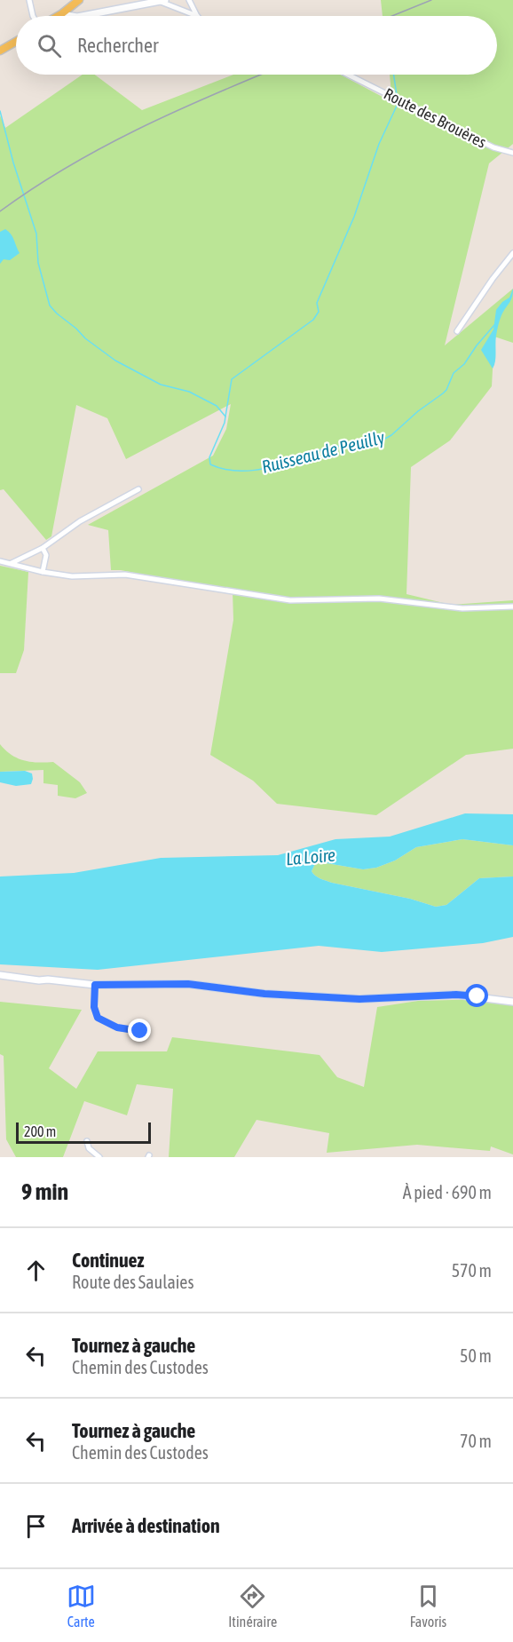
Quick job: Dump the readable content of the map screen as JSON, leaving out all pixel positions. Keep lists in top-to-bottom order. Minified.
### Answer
{"streets":{"street":["Route des Brouères"]},"water":["Ruisseau de Peuilly","La Loire"],"scale_bar":"200 m","page":{"search":"Rechercher","scale":"200 m","heading":["9 min","À pied · 690 m"],"list":[["Continuez","Route des Saulaies","570 m"],["Tournez à gauche","Chemin des Custodes","50 m"],["Tournez à gauche","Chemin des Custodes","70 m"],"Arrivée à destination"],"nav":["Carte","Itinéraire","Favoris"]}}
